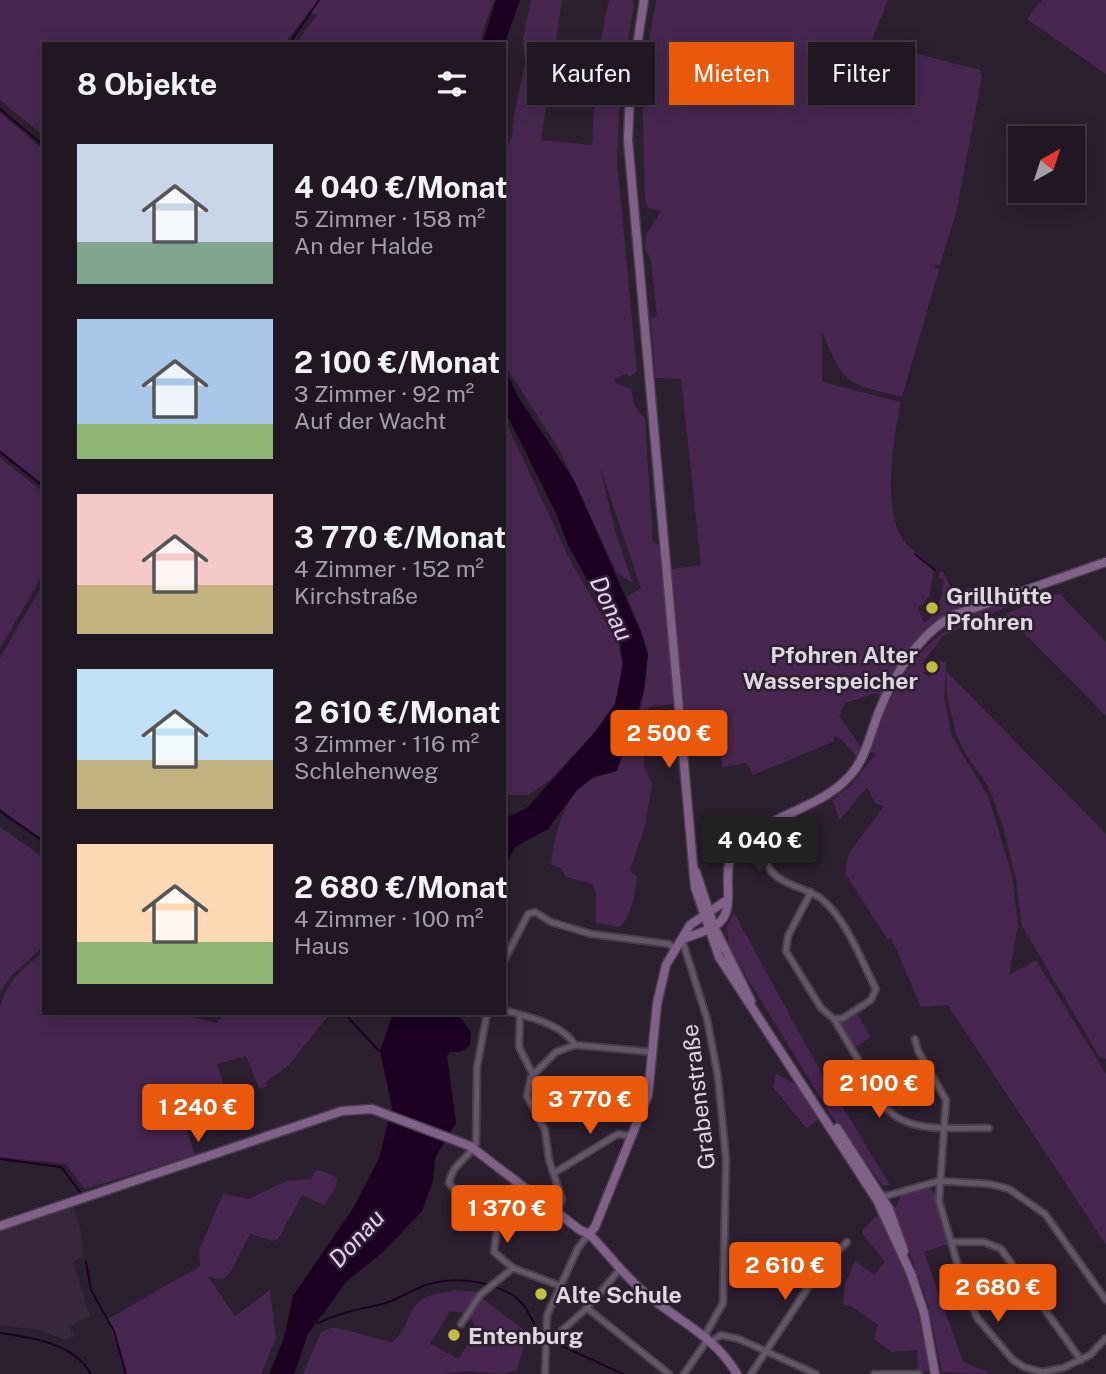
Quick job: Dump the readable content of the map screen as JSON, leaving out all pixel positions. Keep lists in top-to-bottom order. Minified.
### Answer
{"streets":{"street":["Grabenstraße"]},"water":["Donau"],"places":["Grillhütte Pfohren","Pfohren Alter Wasserspeicher","Alte Schule","Entenburg"],"north":"top right","page":{"chip":["Kaufen","Mieten","Filter"],"heading":"8 Objekte","list":[{"name":"4 040 €/Monat","note":"5 Zimmer · 158 m² · An der Halde"},{"name":"2 100 €/Monat","note":"3 Zimmer · 92 m² · Auf der Wacht"},{"name":"3 770 €/Monat","note":"4 Zimmer · 152 m² · Kirchstraße"},{"name":"2 610 €/Monat","note":"3 Zimmer · 116 m² · Schlehenweg"},{"name":"2 680 €/Monat","note":"4 Zimmer · 100 m² · Haus"}],"price":["2 500 €","4 040 €","2 100 €","3 770 €","1 240 €","1 370 €","2 610 €","2 680 €"]}}
